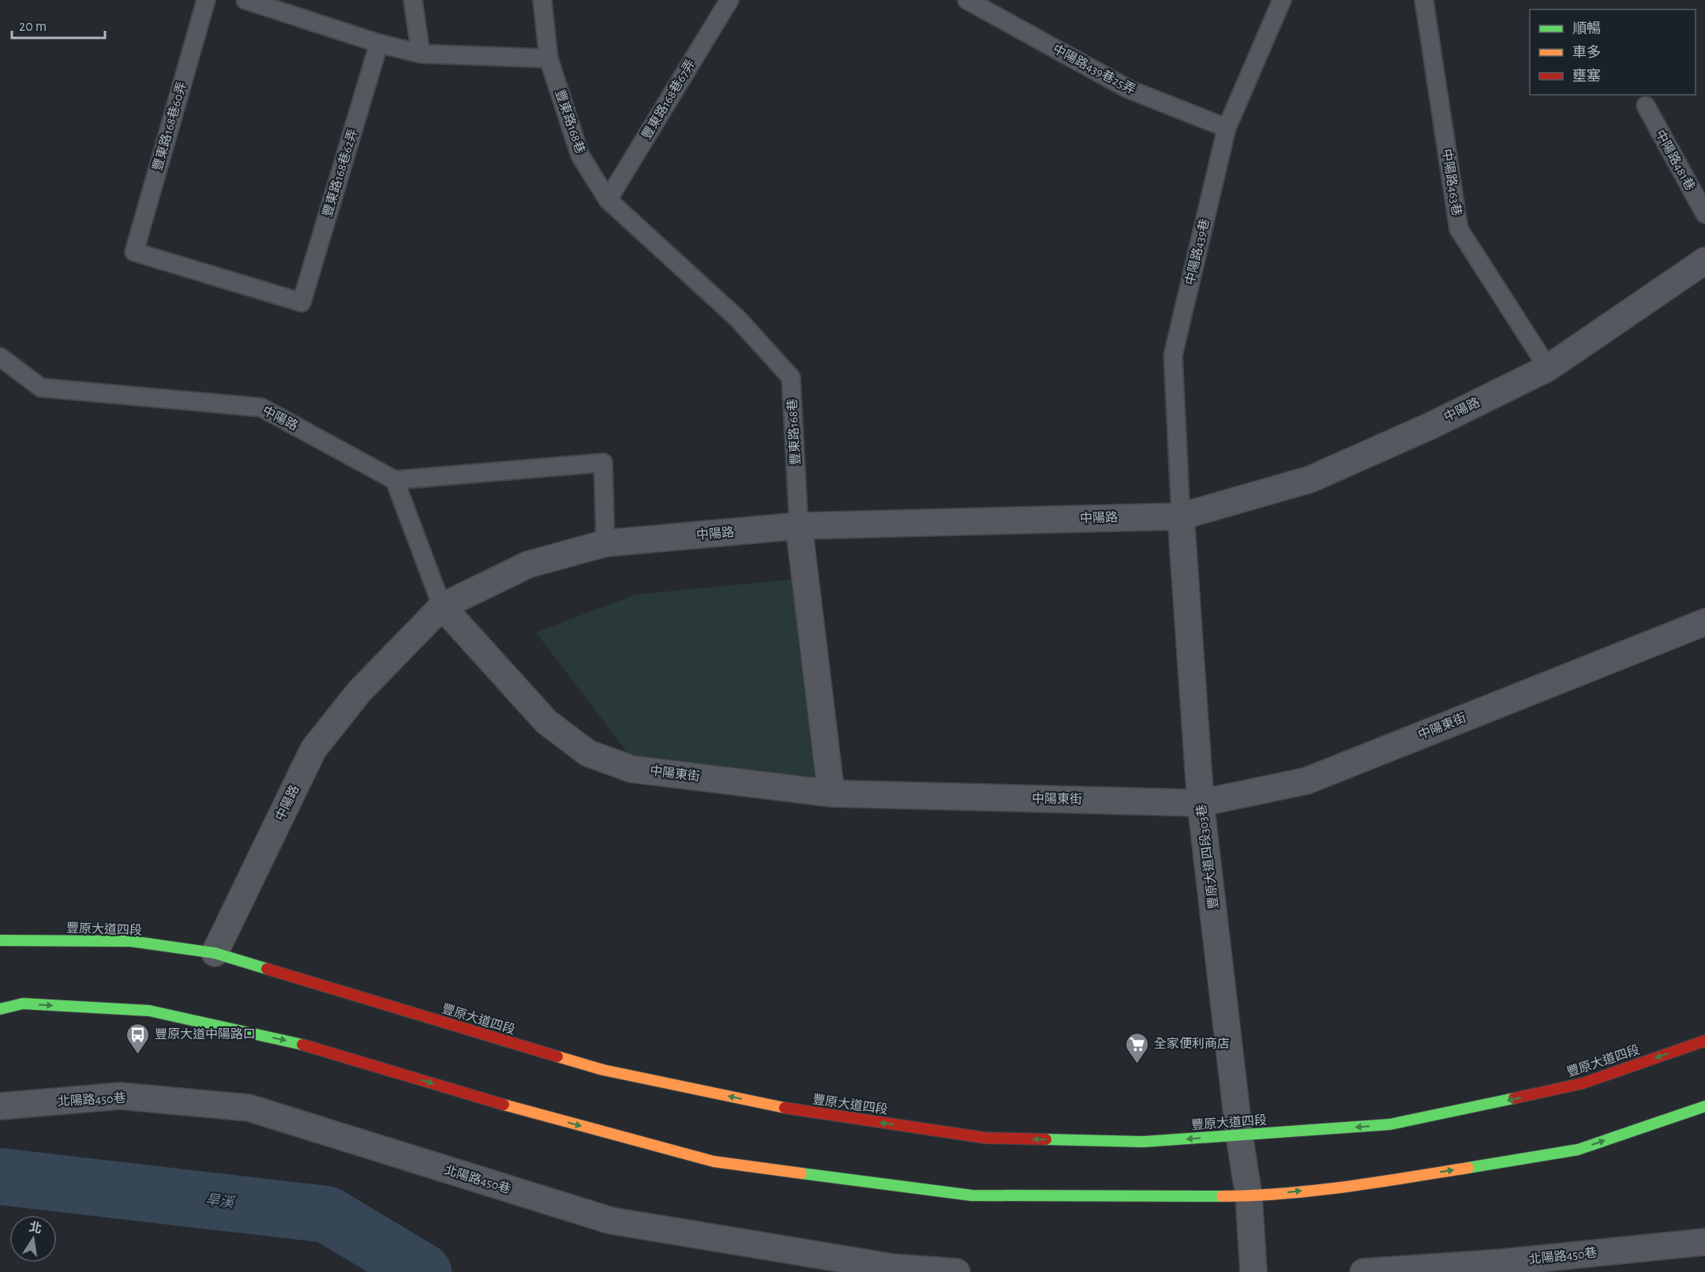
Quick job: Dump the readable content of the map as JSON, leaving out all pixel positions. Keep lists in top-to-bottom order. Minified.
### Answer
{"streets":{"street":["中陽路","中陽東街","豐原大道四段303巷","豐原大道四段","北陽路450巷"],"lane":["中陽路439巷25弄","豐東路168巷67弄","豐東路168巷","豐東路168巷60弄","中陽路481巷","豐東路168巷62弄","中陽路463巷","中陽路439巷"]},"crossings":[["中陽路439巷25弄","中陽路439巷"],["豐東路168巷67弄","豐東路168巷"],["豐東路168巷","中陽路"],["豐東路168巷60弄","豐東路168巷62弄"],["中陽路463巷","中陽路"],["中陽路439巷","中陽路"],["中陽路439巷","豐原大道四段303巷"],["中陽路","中陽東街"],["中陽路","豐原大道四段303巷"],["中陽路","豐原大道四段"],["中陽東街","豐原大道四段303巷"],["豐原大道四段303巷","豐原大道四段"]],"water":["旱溪"],"places":{"bus stop":["豐原大道中陽路口"],"supermarket":["全家便利商店"]},"legend":["順暢","車多","壅塞"],"scale_bar":"20 m","north":"top"}
